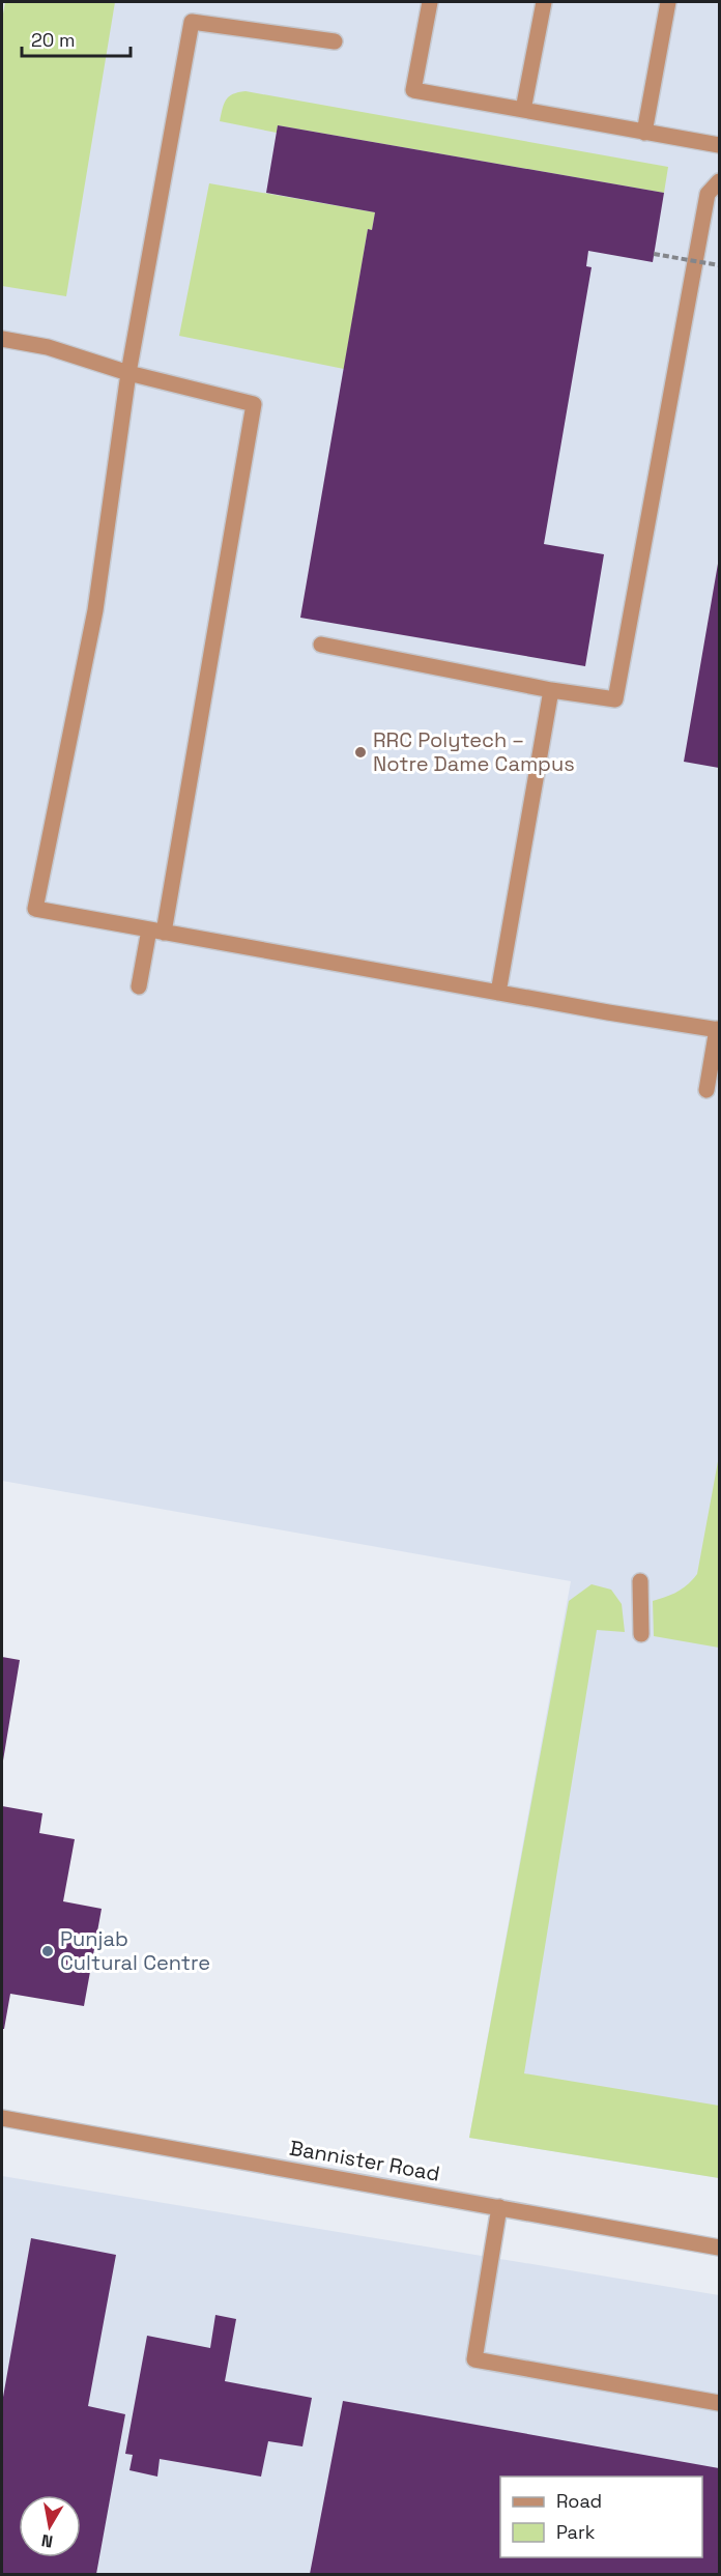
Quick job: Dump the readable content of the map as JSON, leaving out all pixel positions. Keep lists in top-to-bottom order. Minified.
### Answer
{"streets":{"street":["Bannister Road"]},"places":["RRC Polytech – Notre Dame Campus","Punjab Cultural Centre"],"legend":["Road","Park"],"scale_bar":"20 m","north":"bottom"}
